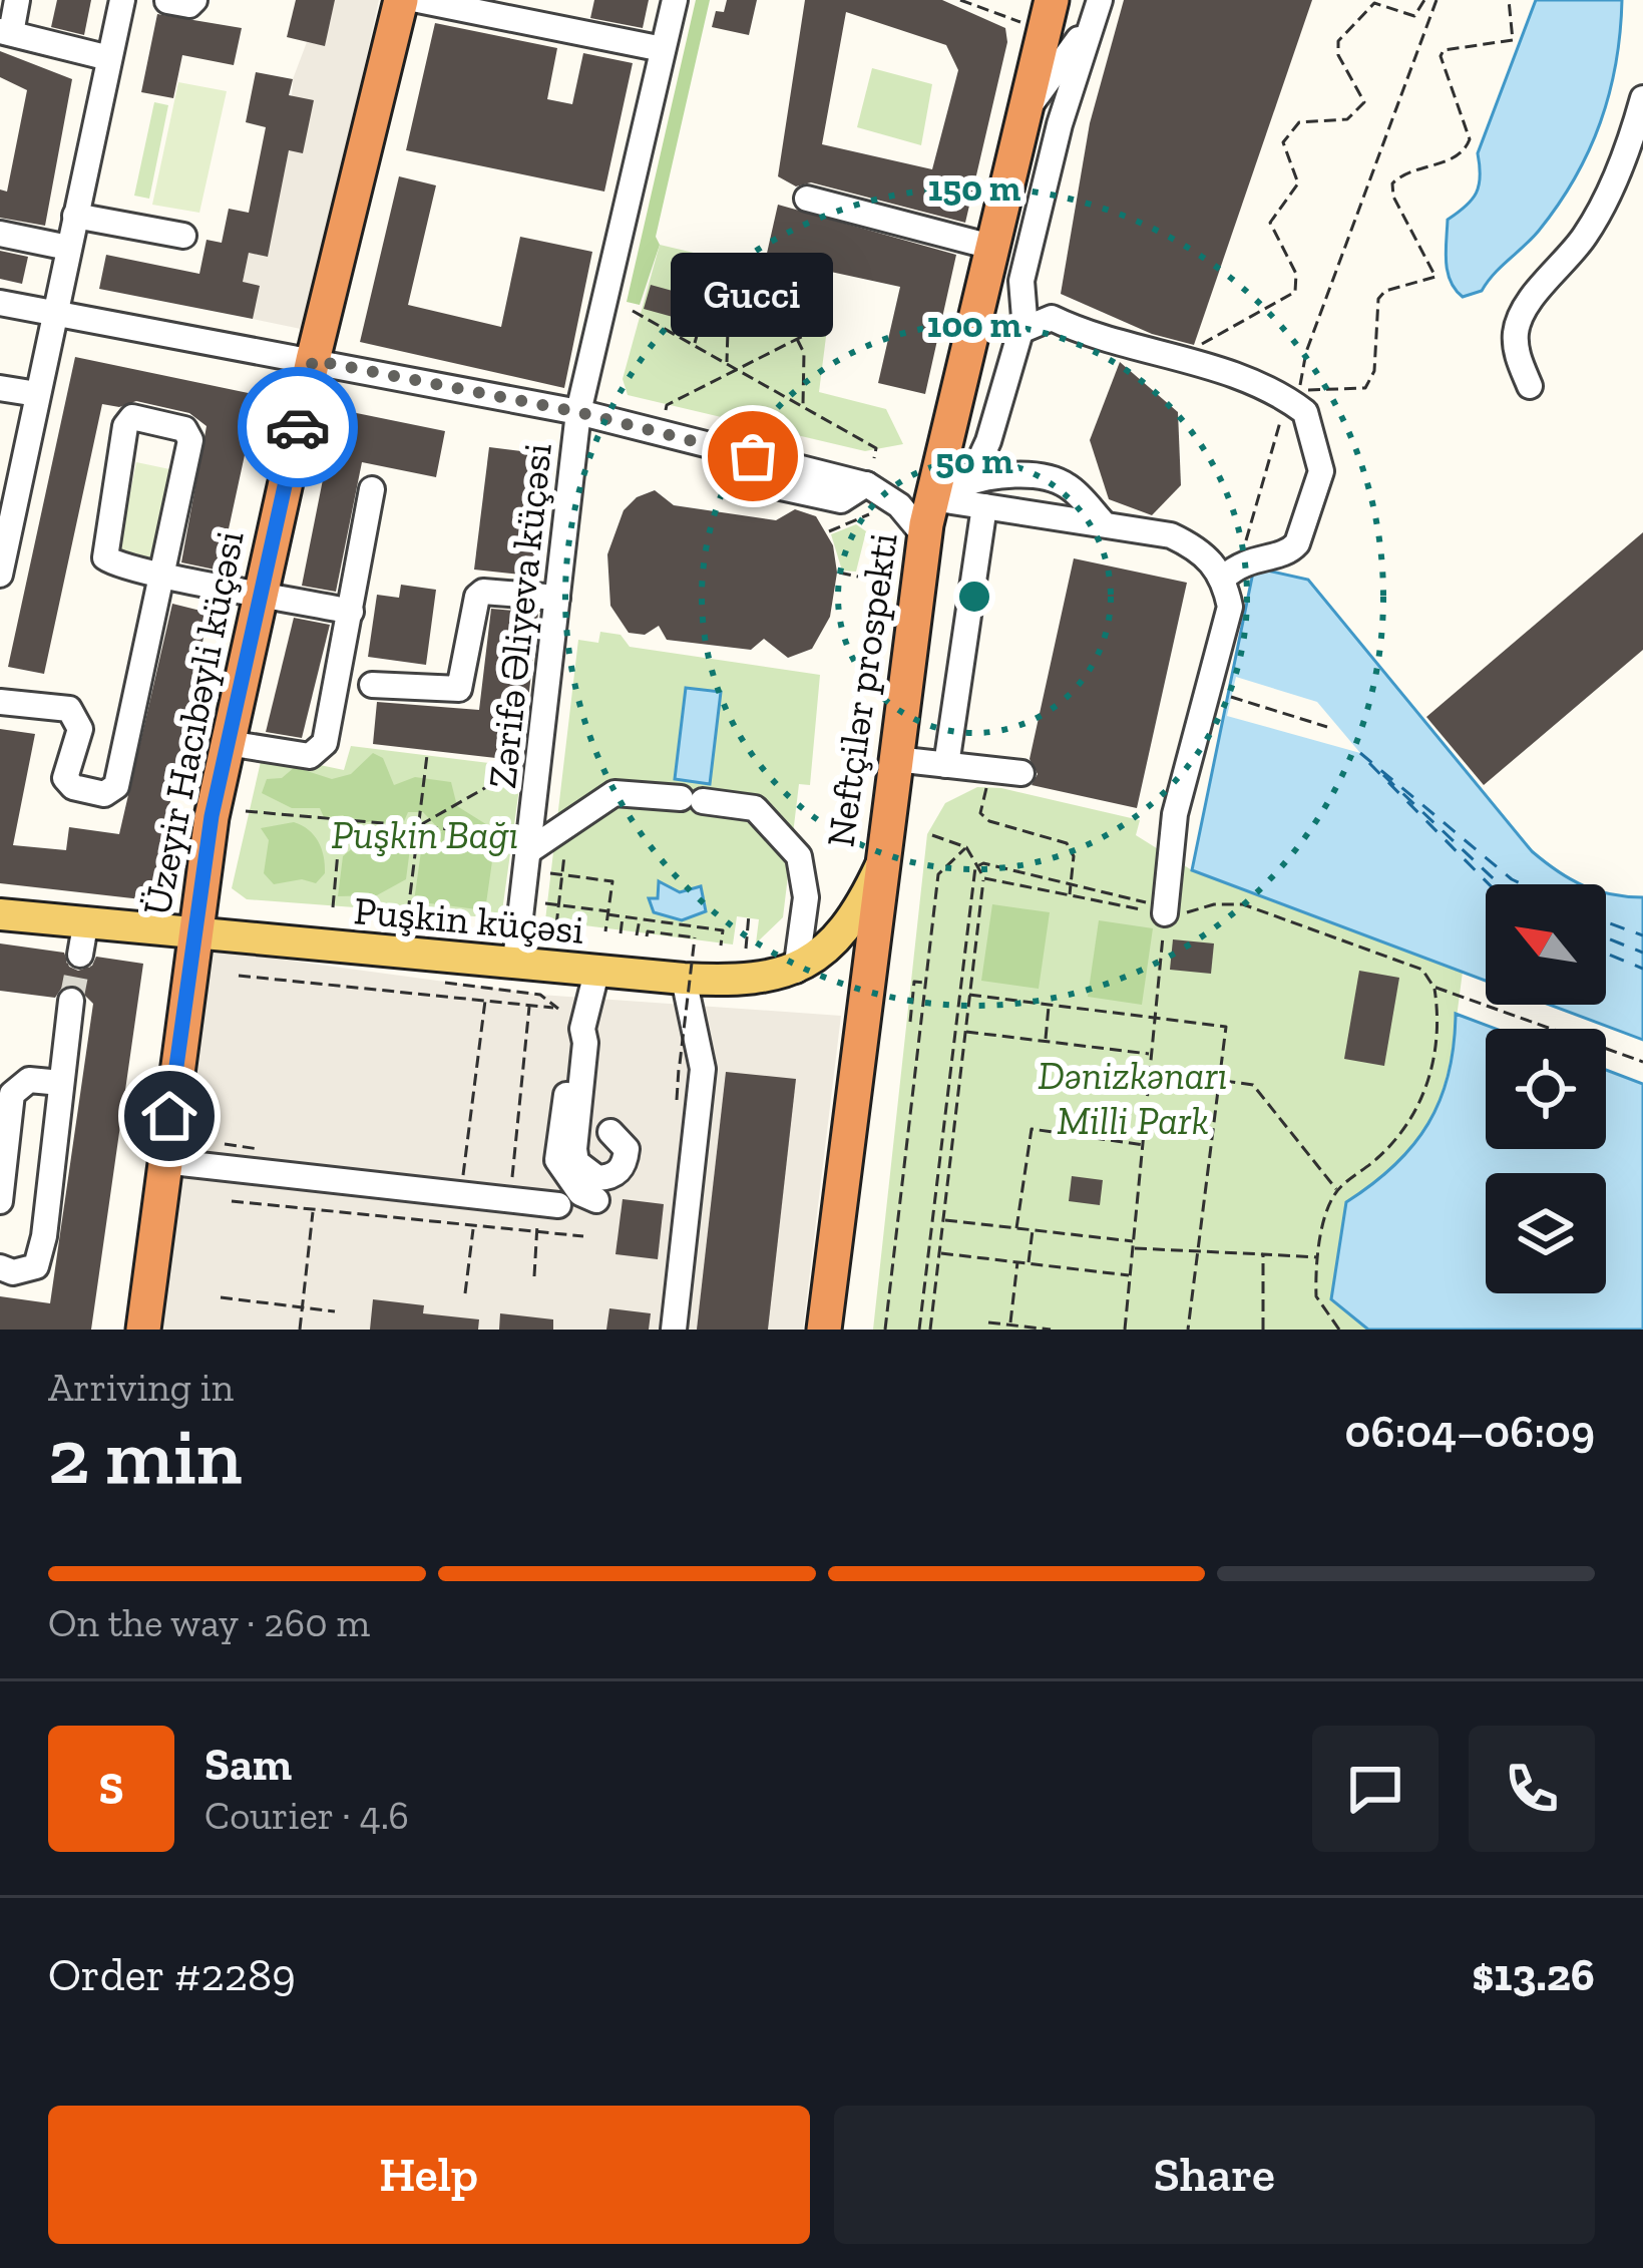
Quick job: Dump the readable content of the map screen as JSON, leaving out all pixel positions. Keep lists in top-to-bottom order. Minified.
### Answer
{"streets":{"highway":["Neftçilər prospekti","Üzeyir Hacıbəyli küçəsi"],"main road":["Puşkin küçəsi"],"street":["Zərifə Əliyeva küçəsi"]},"crossings":[["Zərifə Əliyeva küçəsi","Puşkin küçəsi"],["Üzeyir Hacıbəyli küçəsi","Puşkin küçəsi"]],"parks":["Puşkin Bağı","Dənizkənarı Milli Park"],"places":["Gucci"],"north":"top left","page":{"bubble":"Gucci","heading":["2 min","Arriving in","06:04–06:09"],"panel":["Sam","Courier · 4.6","Order #2289","$13.26"],"bar":"On the way · 260 m","round":"S","buttons":["Help","Share"]},"rings":["150 m","100 m","50 m"]}
